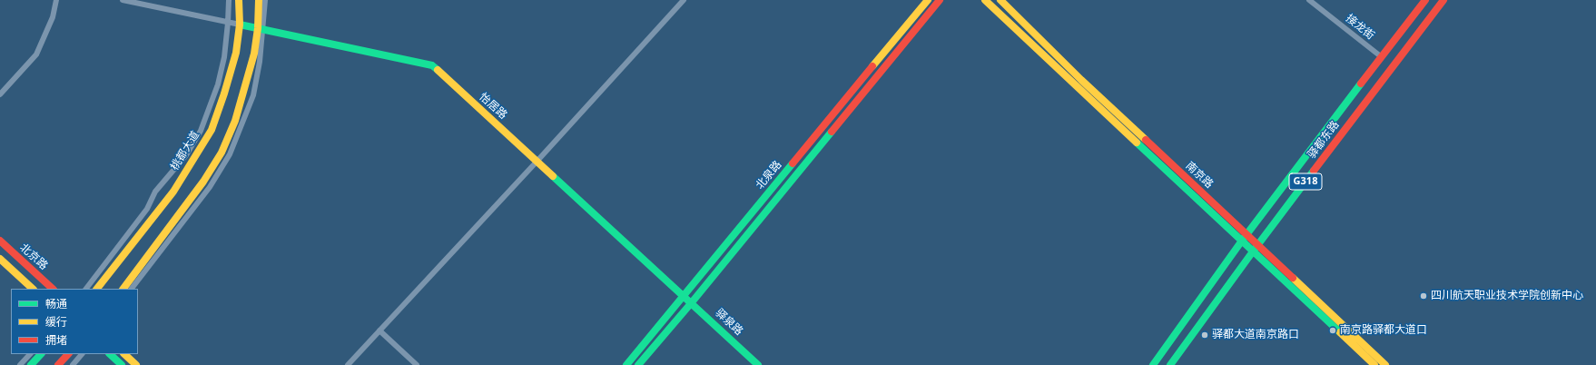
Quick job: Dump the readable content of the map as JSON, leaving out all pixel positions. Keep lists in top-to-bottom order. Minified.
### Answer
{"streets":{"main road":["怡居路","驿都东路","桃都大道","北泉路","南京路","G318","北京路","驿泉路"],"street":["接龙街"]},"crossings":[["接龙街","驿都东路"],["怡居路","桃都大道"],["怡居路","北泉路"],["怡居路","驿泉路"],["驿都东路","南京路"],["北泉路","驿泉路"]],"places":["四川航天职业技术学院创新中心","南京路驿都大道口","驿都大道南京路口"],"legend":["畅通","缓行","拥堵"]}
